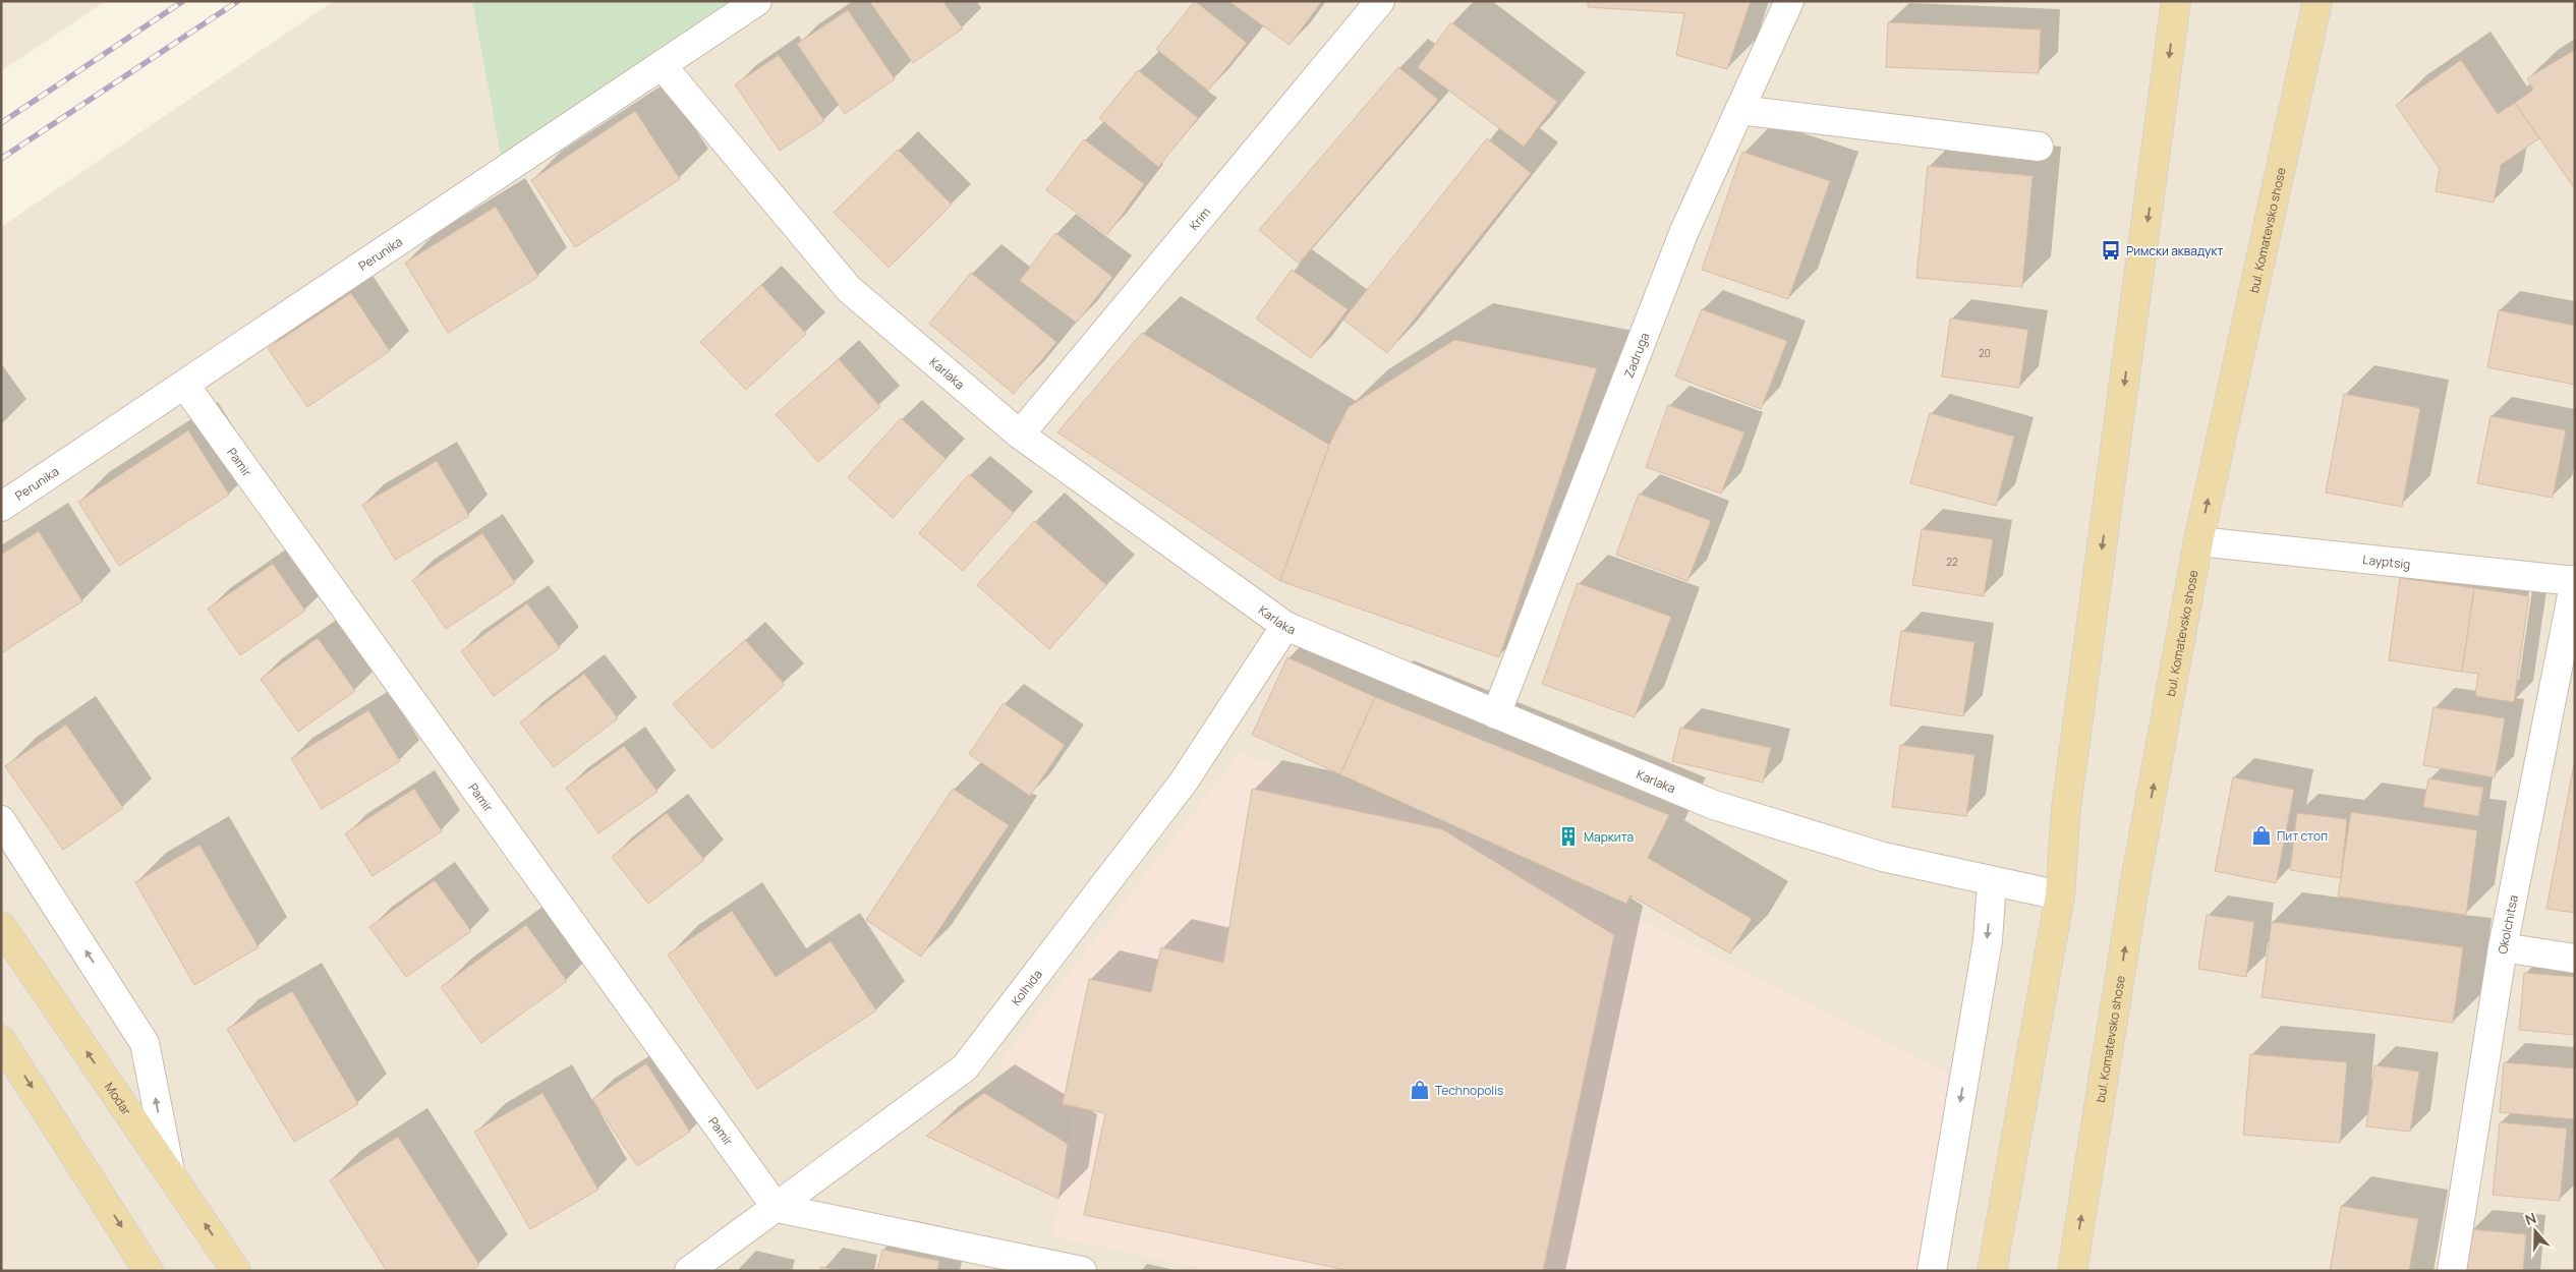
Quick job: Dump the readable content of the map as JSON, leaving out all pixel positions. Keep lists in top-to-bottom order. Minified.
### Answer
{"streets":{"main road":["bul. Komatevsko shose","Modar"],"street":["Krim","Perunika","Zadruga","Karlaka","Pamir","Layptsig","Okolchitsa","Kolhida"]},"crossings":[["Krim","Karlaka"],["bul. Komatevsko shose","Layptsig"],["Perunika","Karlaka"],["Perunika","Pamir"],["Zadruga","Karlaka"],["Karlaka","Kolhida"],["Pamir","Kolhida"],["Layptsig","Okolchitsa"]],"places":{"bus stop":["Римски аквадукт"],"shop":["Пит стоп","Technopolis"],"building":["Маркита"]},"house_numbers":["20","22"],"north":"top"}
